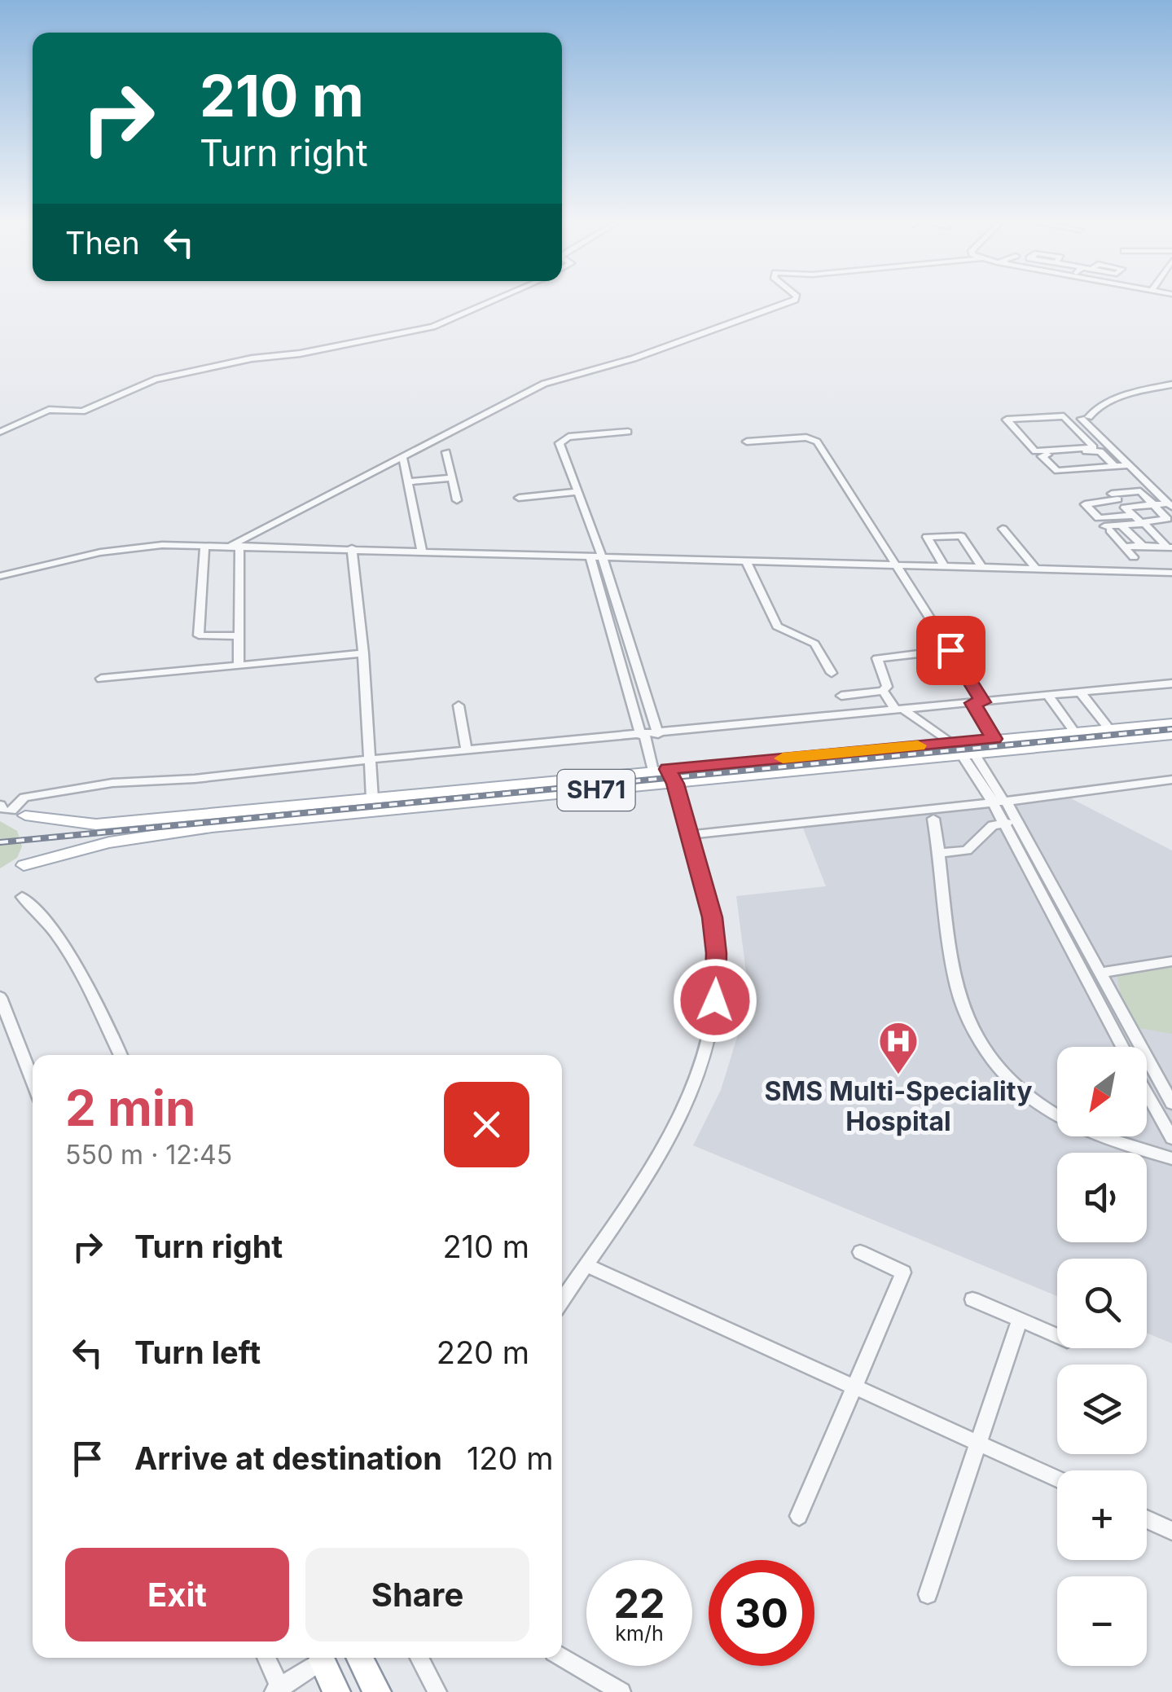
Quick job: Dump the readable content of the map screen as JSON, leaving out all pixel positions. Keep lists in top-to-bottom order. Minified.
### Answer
{"streets":{"main road":["SH71"]},"places":{"hospital":["SMS Multi-Speciality Hospital"]},"north":"bottom left","page":{"turn":["210 m","Turn right"],"then":"Then","map_buttons":["+","−"],"heading":["2 min","550 m · 12:45"],"list":[{"name":"Turn right","value":"210 m"},{"name":"Turn left","value":"220 m"},{"name":"Arrive at destination","value":"120 m"}],"buttons":["Exit","Share"],"speed":"22 km/h","limit":"30"}}
